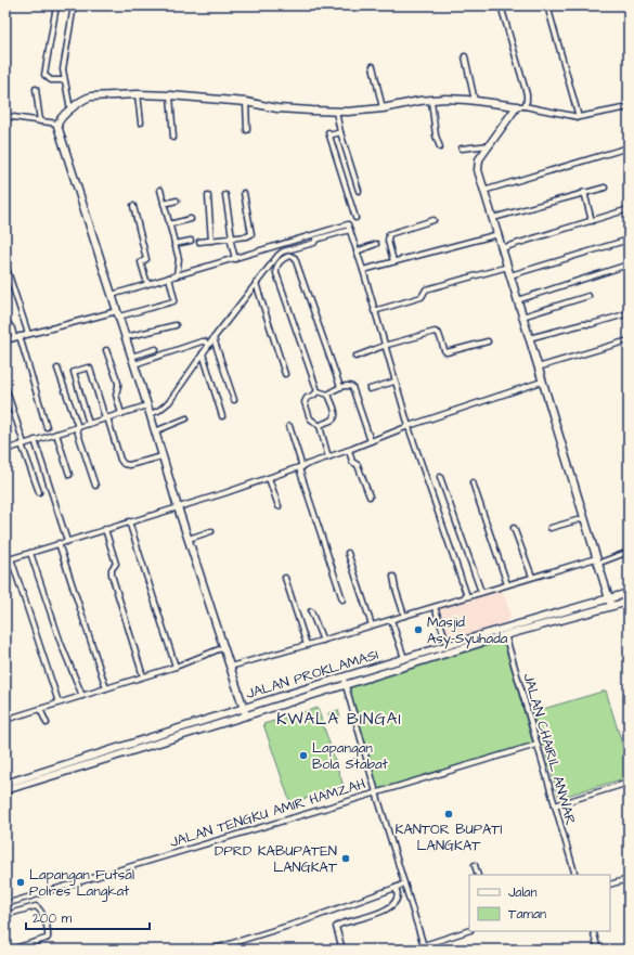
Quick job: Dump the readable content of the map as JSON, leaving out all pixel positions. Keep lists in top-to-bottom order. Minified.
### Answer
{"streets":{"street":["JALAN PROKLAMASI","JALAN CHAIRIL ANWAR","JALAN TENGKU AMIR HAMZAH"]},"crossings":[["JALAN PROKLAMASI","JALAN CHAIRIL ANWAR"],["JALAN CHAIRIL ANWAR","JALAN TENGKU AMIR HAMZAH"]],"districts":["KWALA BINGAI"],"places":["Masjid Asy-Syuhada","Lapangan Bola Stabat","KANTOR BUPATI LANGKAT","DPRD KABUPATEN LANGKAT","Lapangan Futsal Polres Langkat"],"legend":["Jalan","Taman"],"scale_bar":"200 m"}
